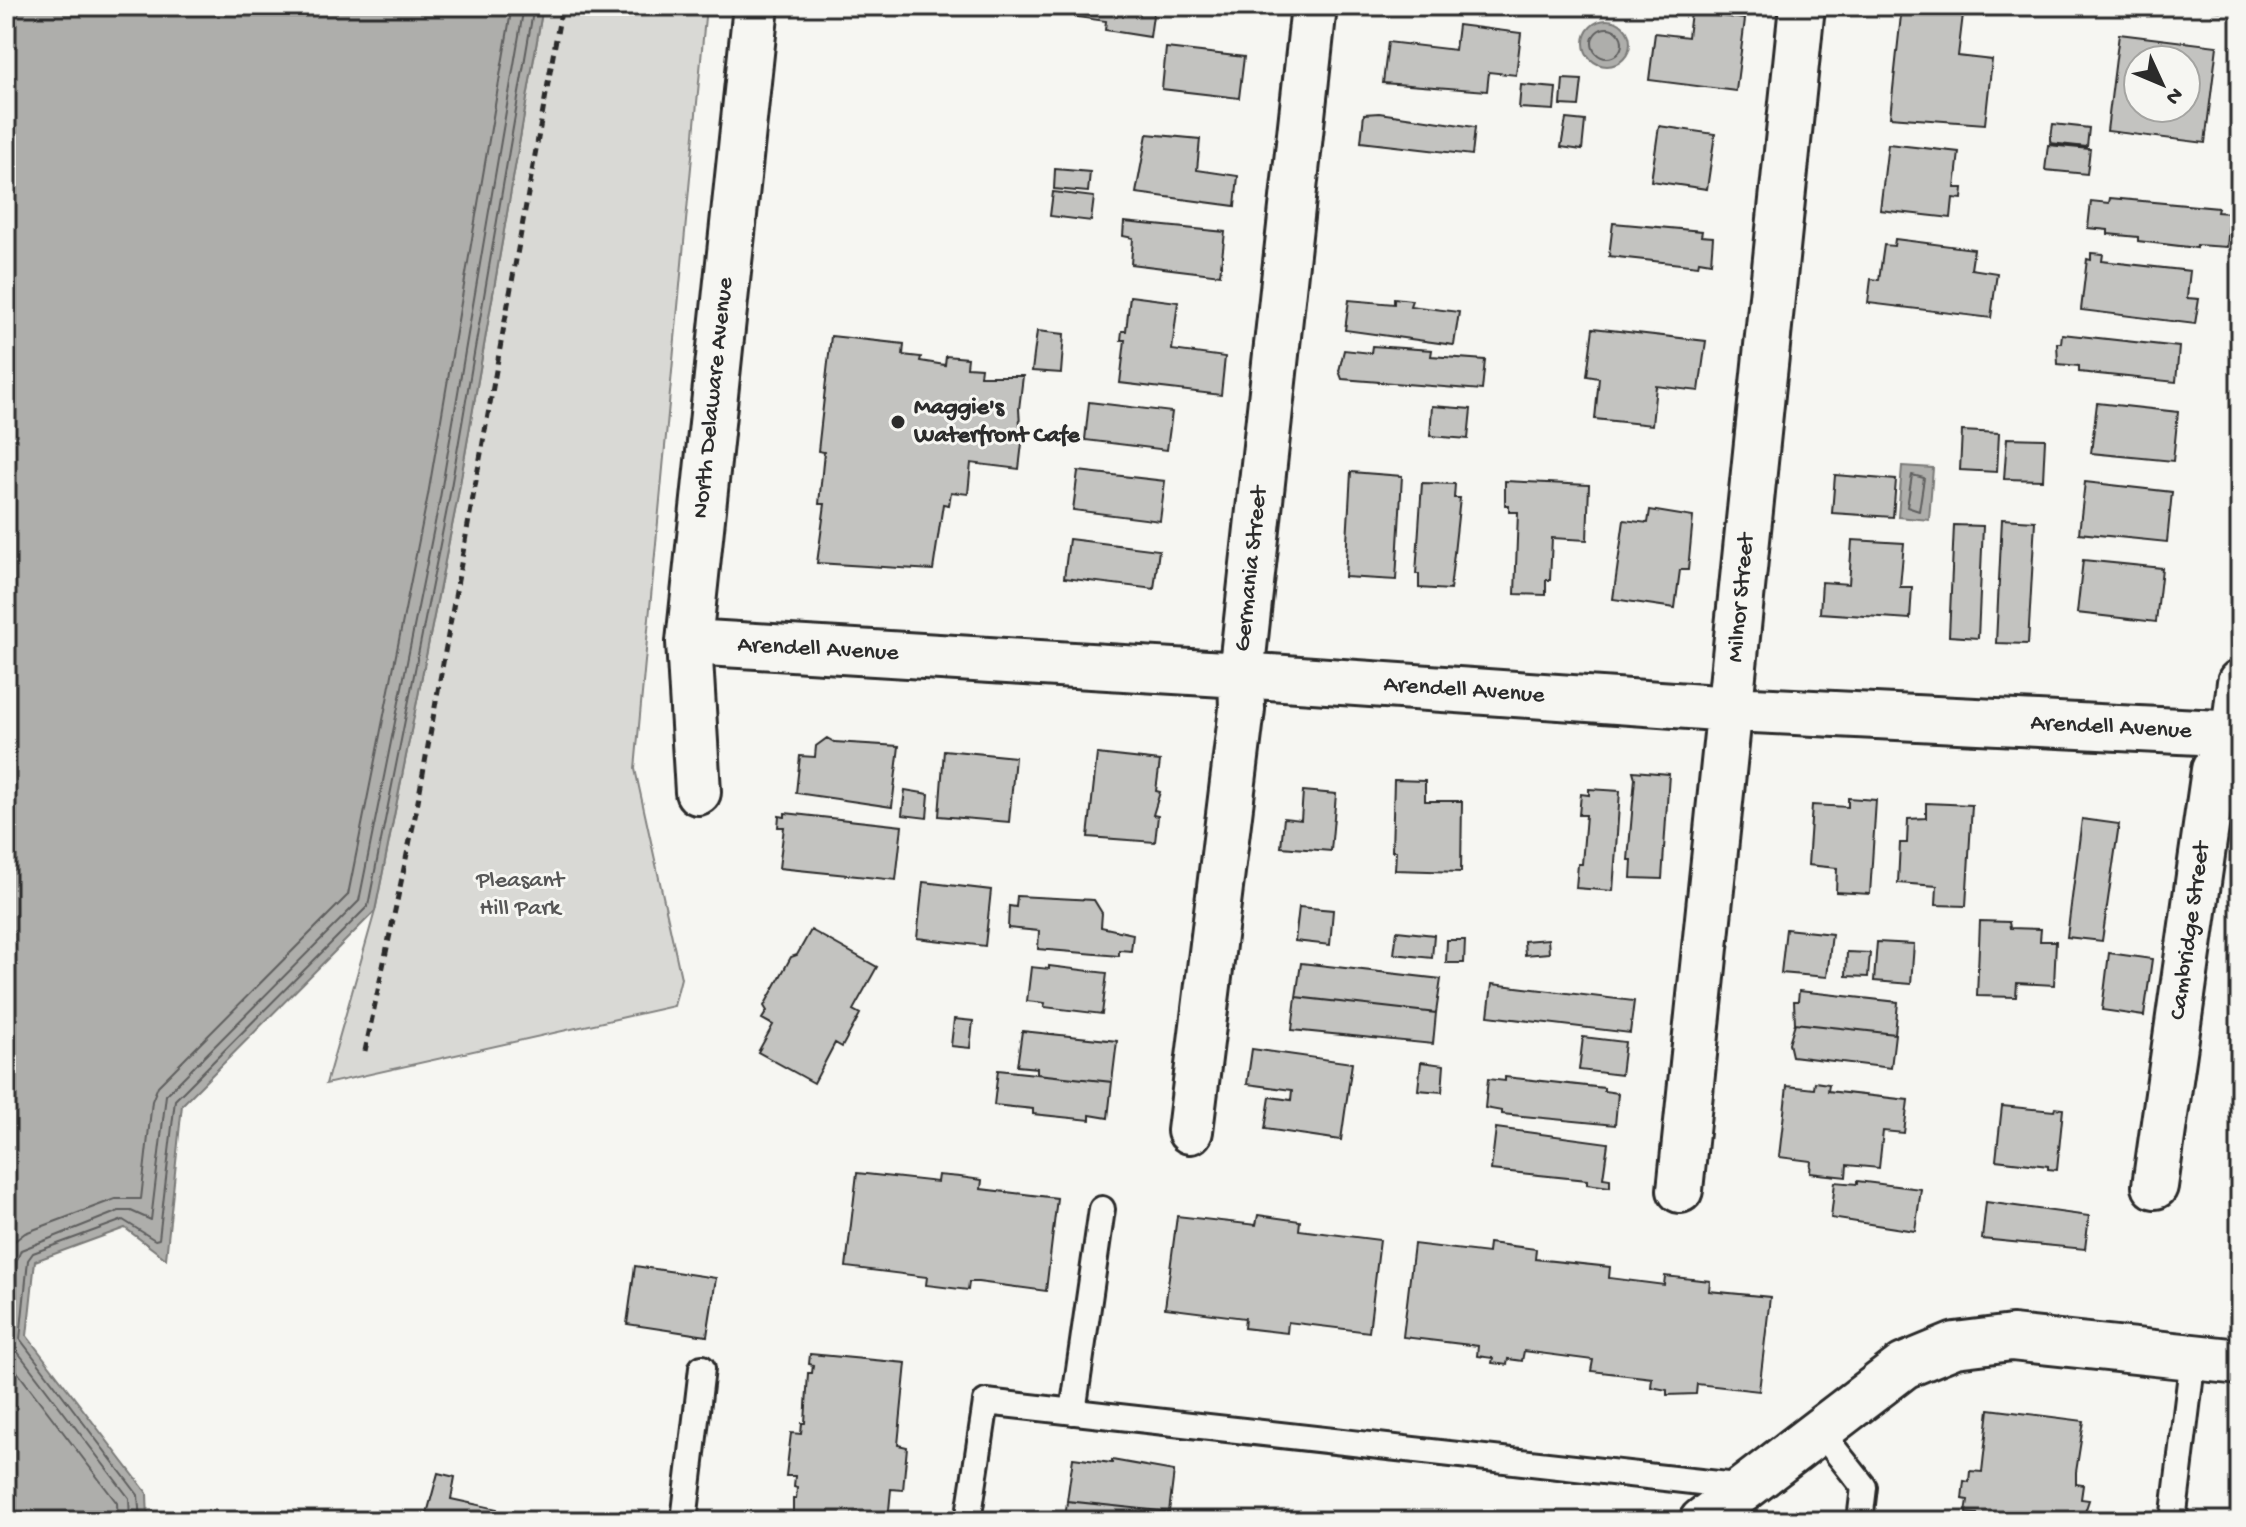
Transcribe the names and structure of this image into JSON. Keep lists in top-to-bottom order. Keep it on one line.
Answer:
{"streets":{"street":["North Delaware Avenue","Germania Street","Milnor Street","Arendell Avenue","Cambridge Street"]},"crossings":[["North Delaware Avenue","Arendell Avenue"],["Germania Street","Arendell Avenue"],["Milnor Street","Arendell Avenue"],["Arendell Avenue","Cambridge Street"]],"parks":["Pleasant Hill Park"],"places":["Maggie's Waterfront Cafe"],"north":"bottom right"}
